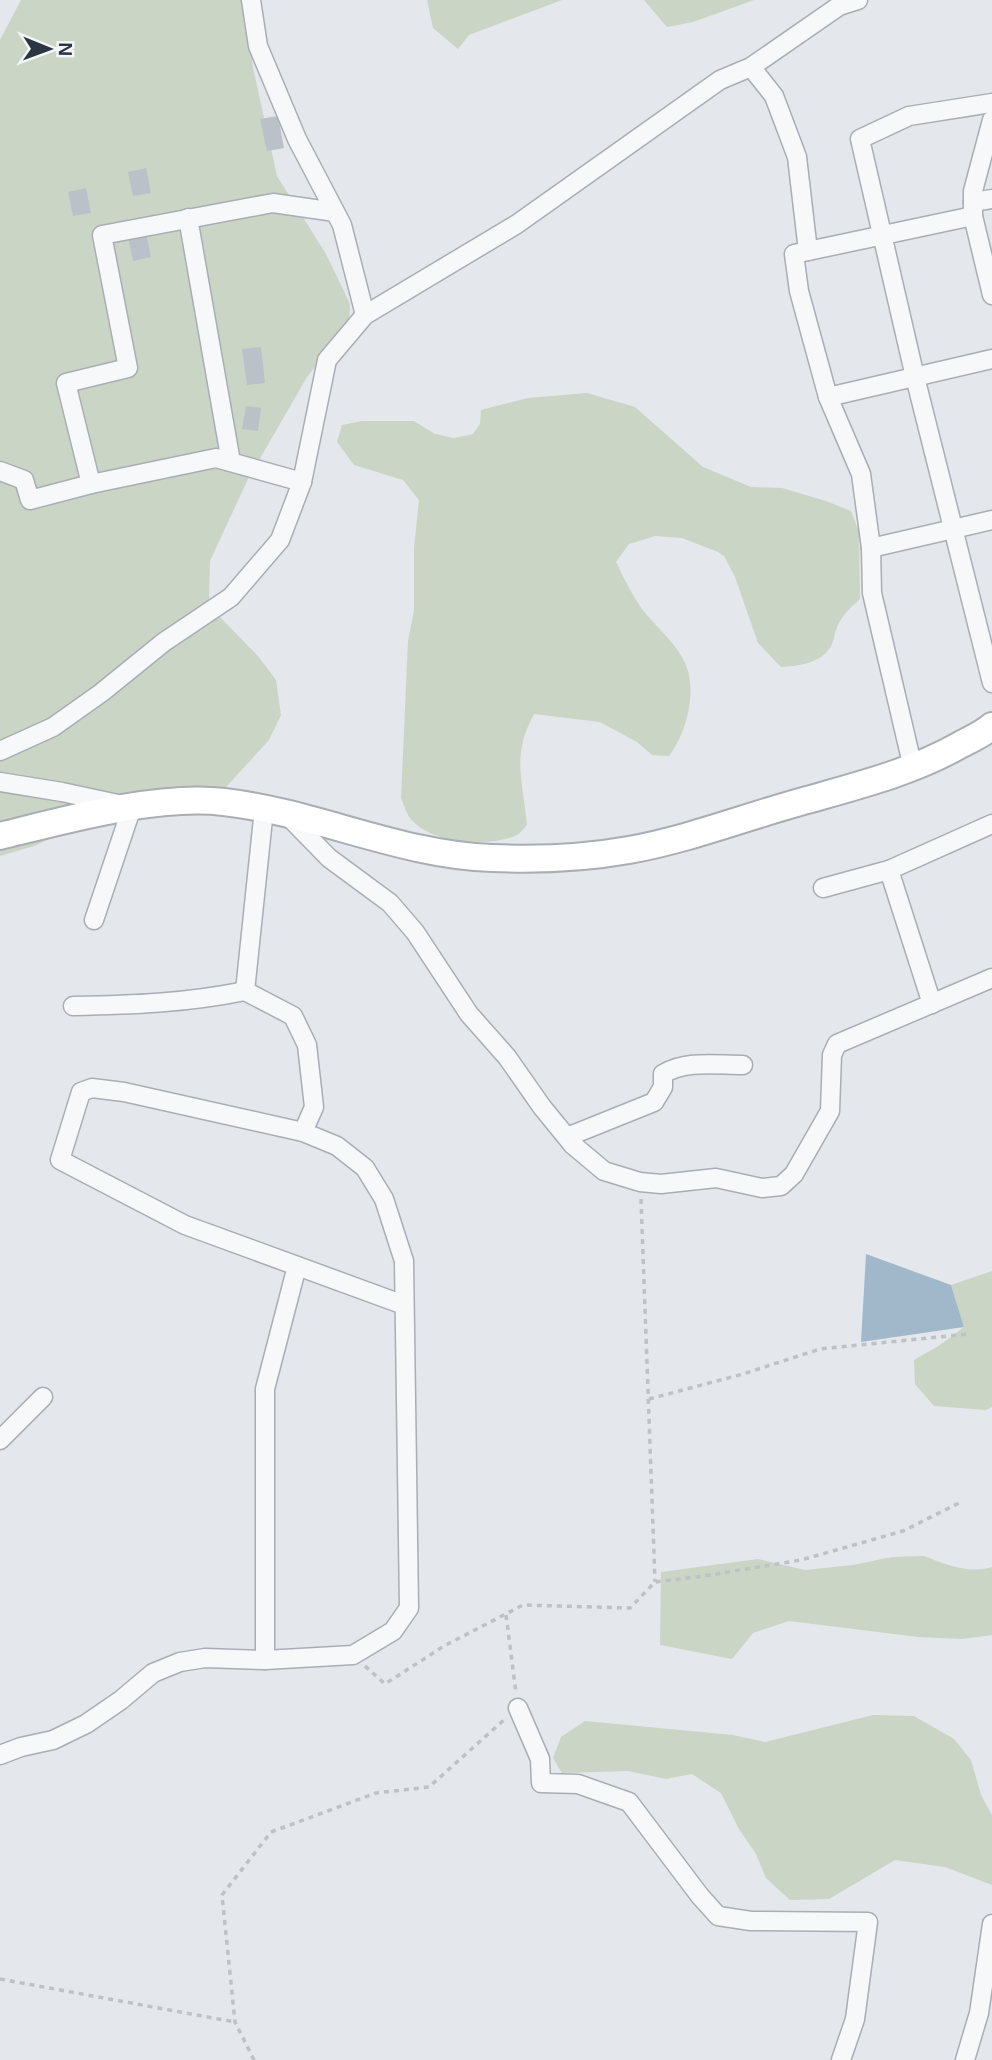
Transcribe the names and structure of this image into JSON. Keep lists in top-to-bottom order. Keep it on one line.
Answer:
{"north":"right"}
